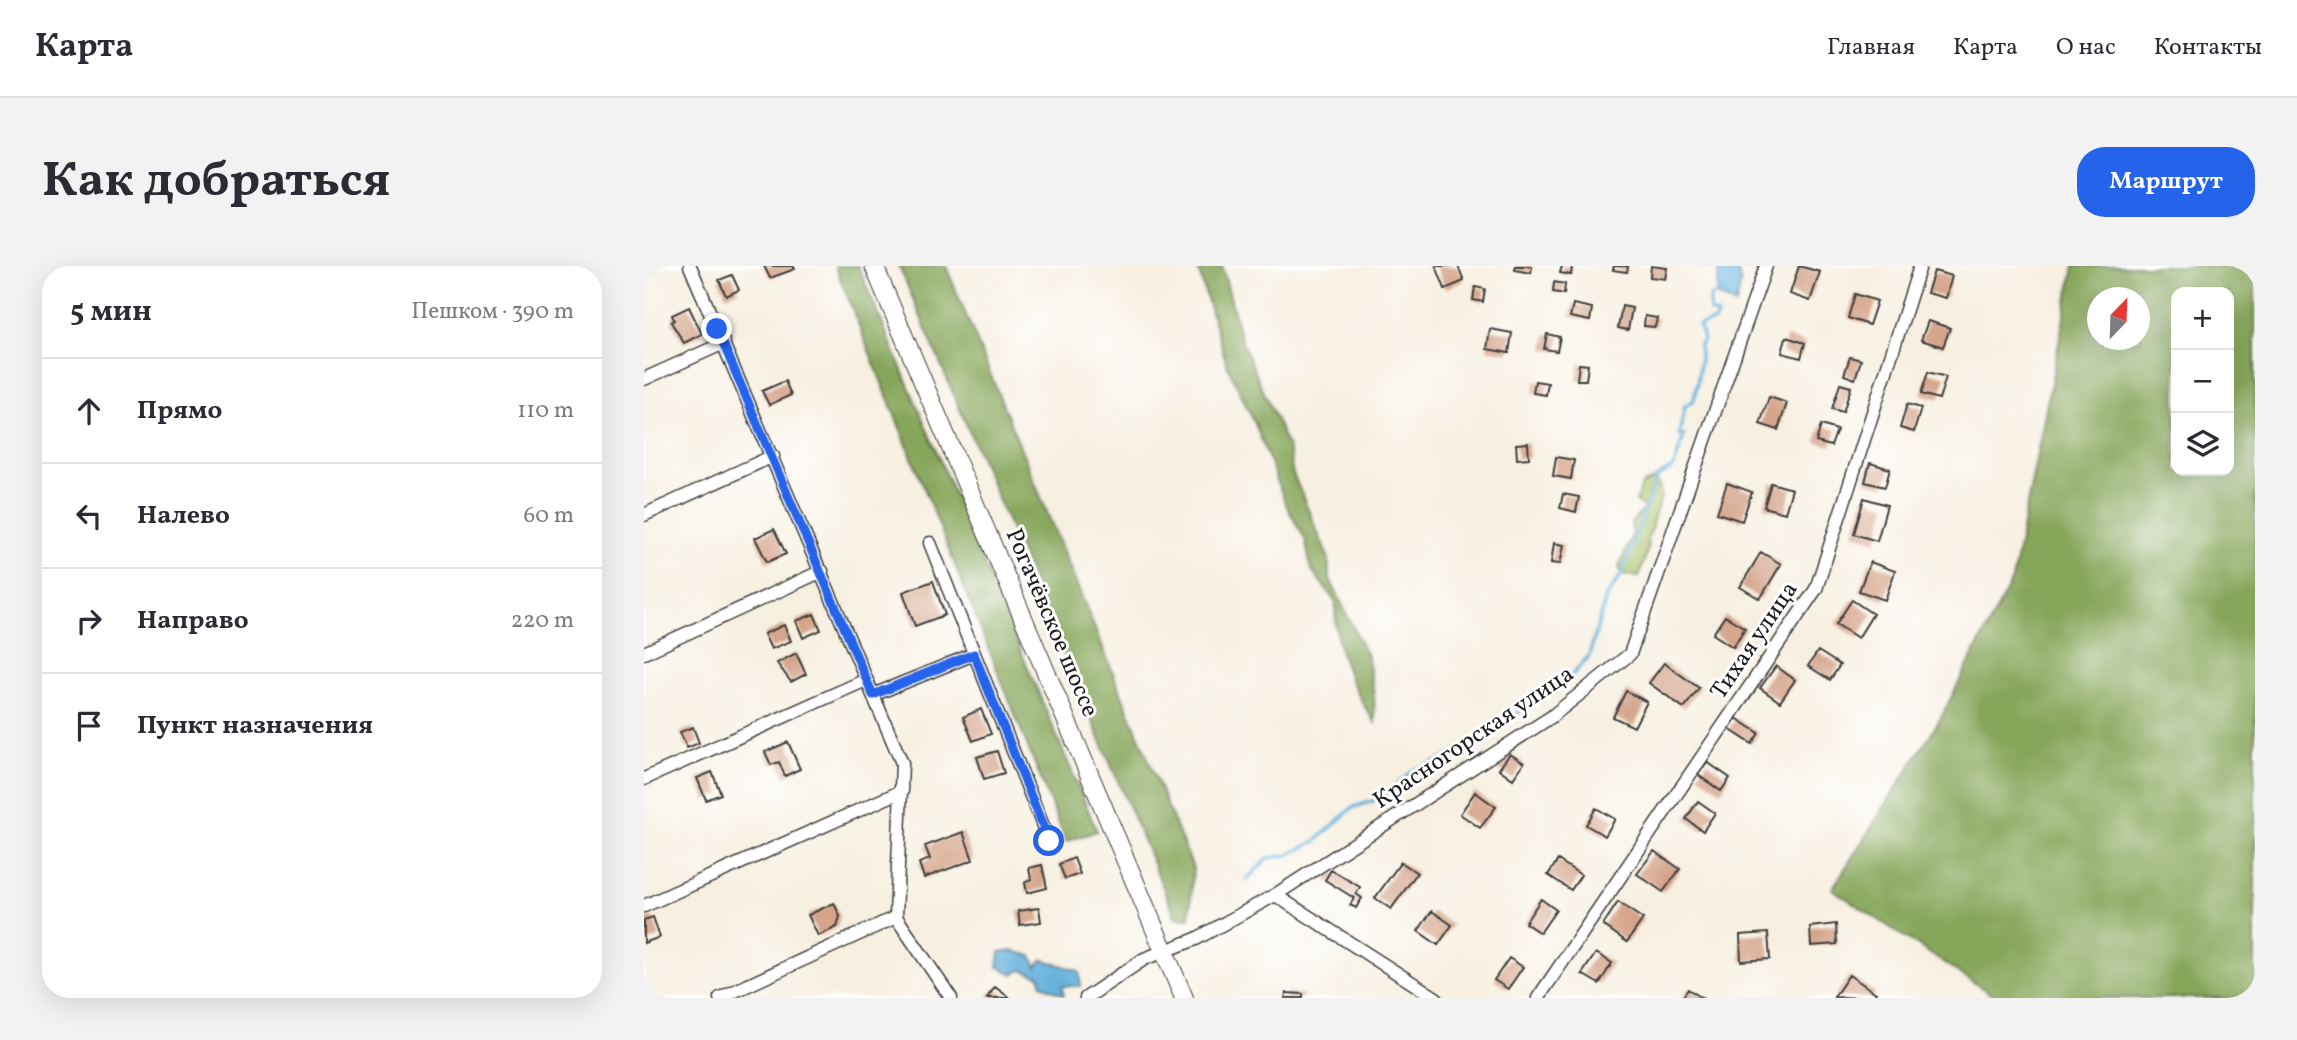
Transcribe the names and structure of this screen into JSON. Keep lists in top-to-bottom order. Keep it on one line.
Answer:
{"streets":{"main road":["Рогачёвское шоссе"],"street":["Тихая улица","Красногорская улица"]},"crossings":[["Рогачёвское шоссе","Красногорская улица"]],"north":"top right","page":{"header":"Карта","nav":["Главная","Карта","О нас","Контакты"],"buttons":"Маршрут","title":"Как добраться","heading":["5 мин","Пешком · 390 m"],"map_buttons":["+","−"],"list":[["Прямо","110 m"],["Налево","60 m"],["Направо","220 m"],"Пункт назначения"]}}
